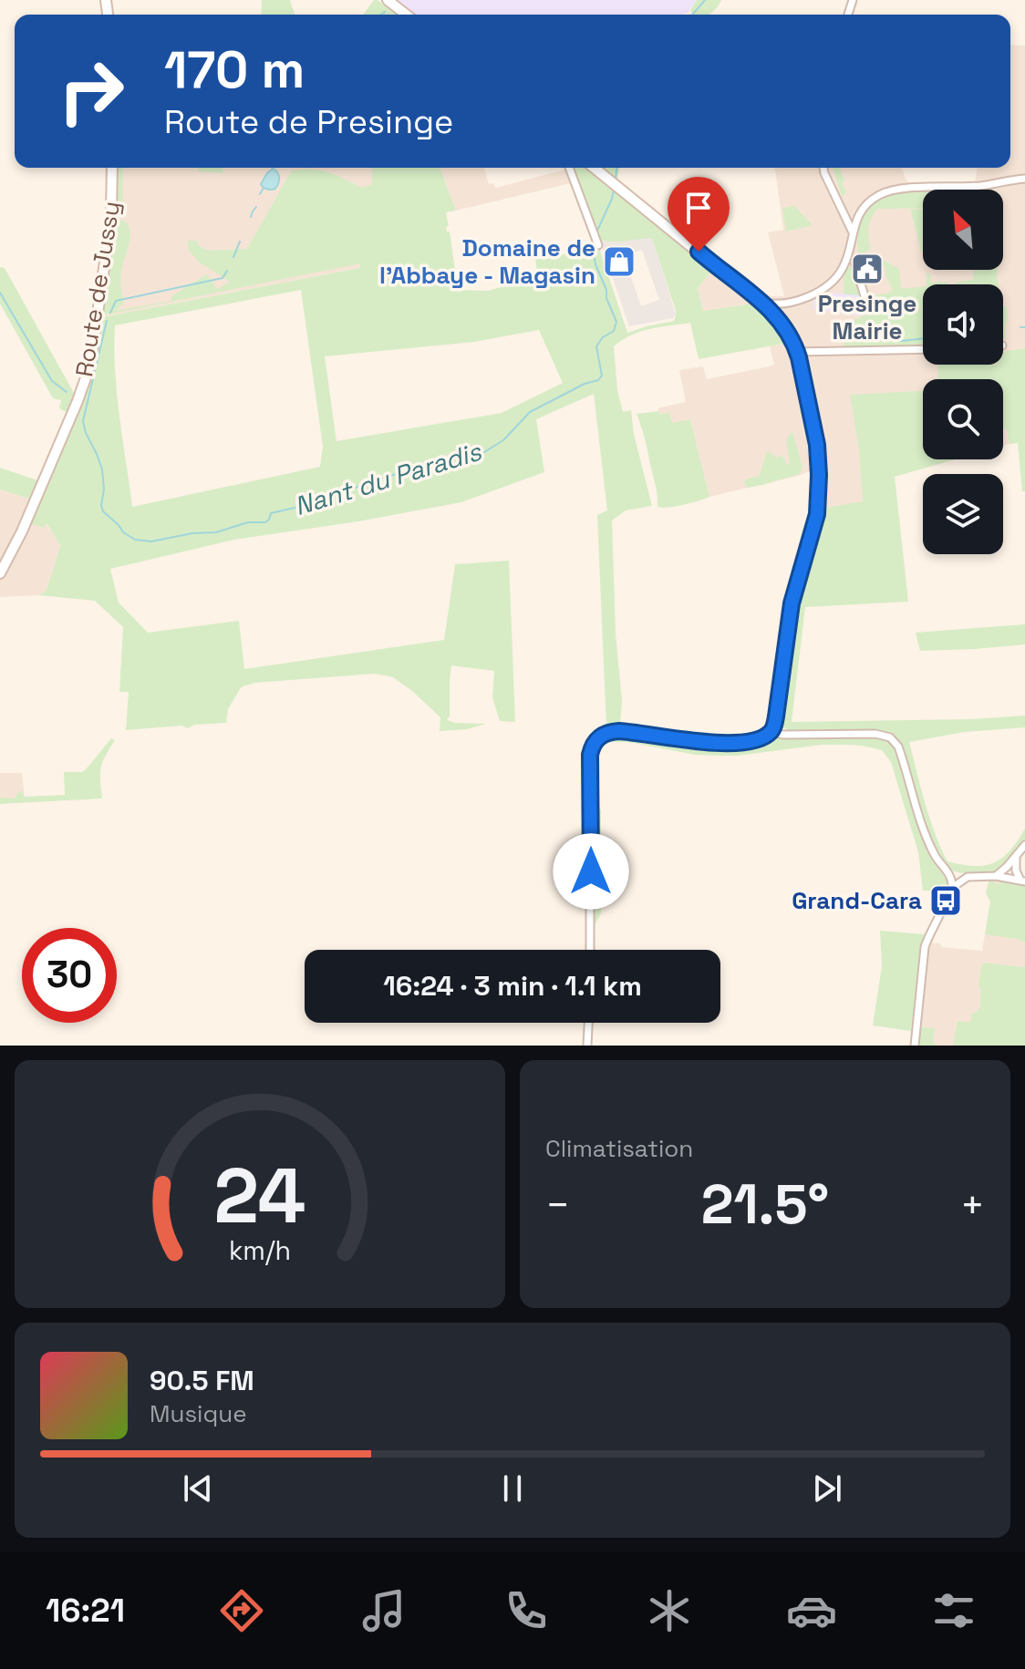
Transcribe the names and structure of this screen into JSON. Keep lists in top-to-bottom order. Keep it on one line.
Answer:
{"streets":{"main road":["Route de Jussy"]},"water":["Nant du Paradis"],"places":{"shop":["Domaine de l'Abbaye - Magasin"],"public building":["Presinge Mairie"],"bus stop":["Grand-Cara"]},"north":"top left","page":{"turn":["170 m","Route de Presinge"],"limit":"30","trip":"16:24 · 3 min · 1.1 km","tile":"Climatisation","heat":["−","21.5°","+"],"song":["90.5 FM","Musique"],"tabs":"16:21","gauge":["24","km/h"]}}
